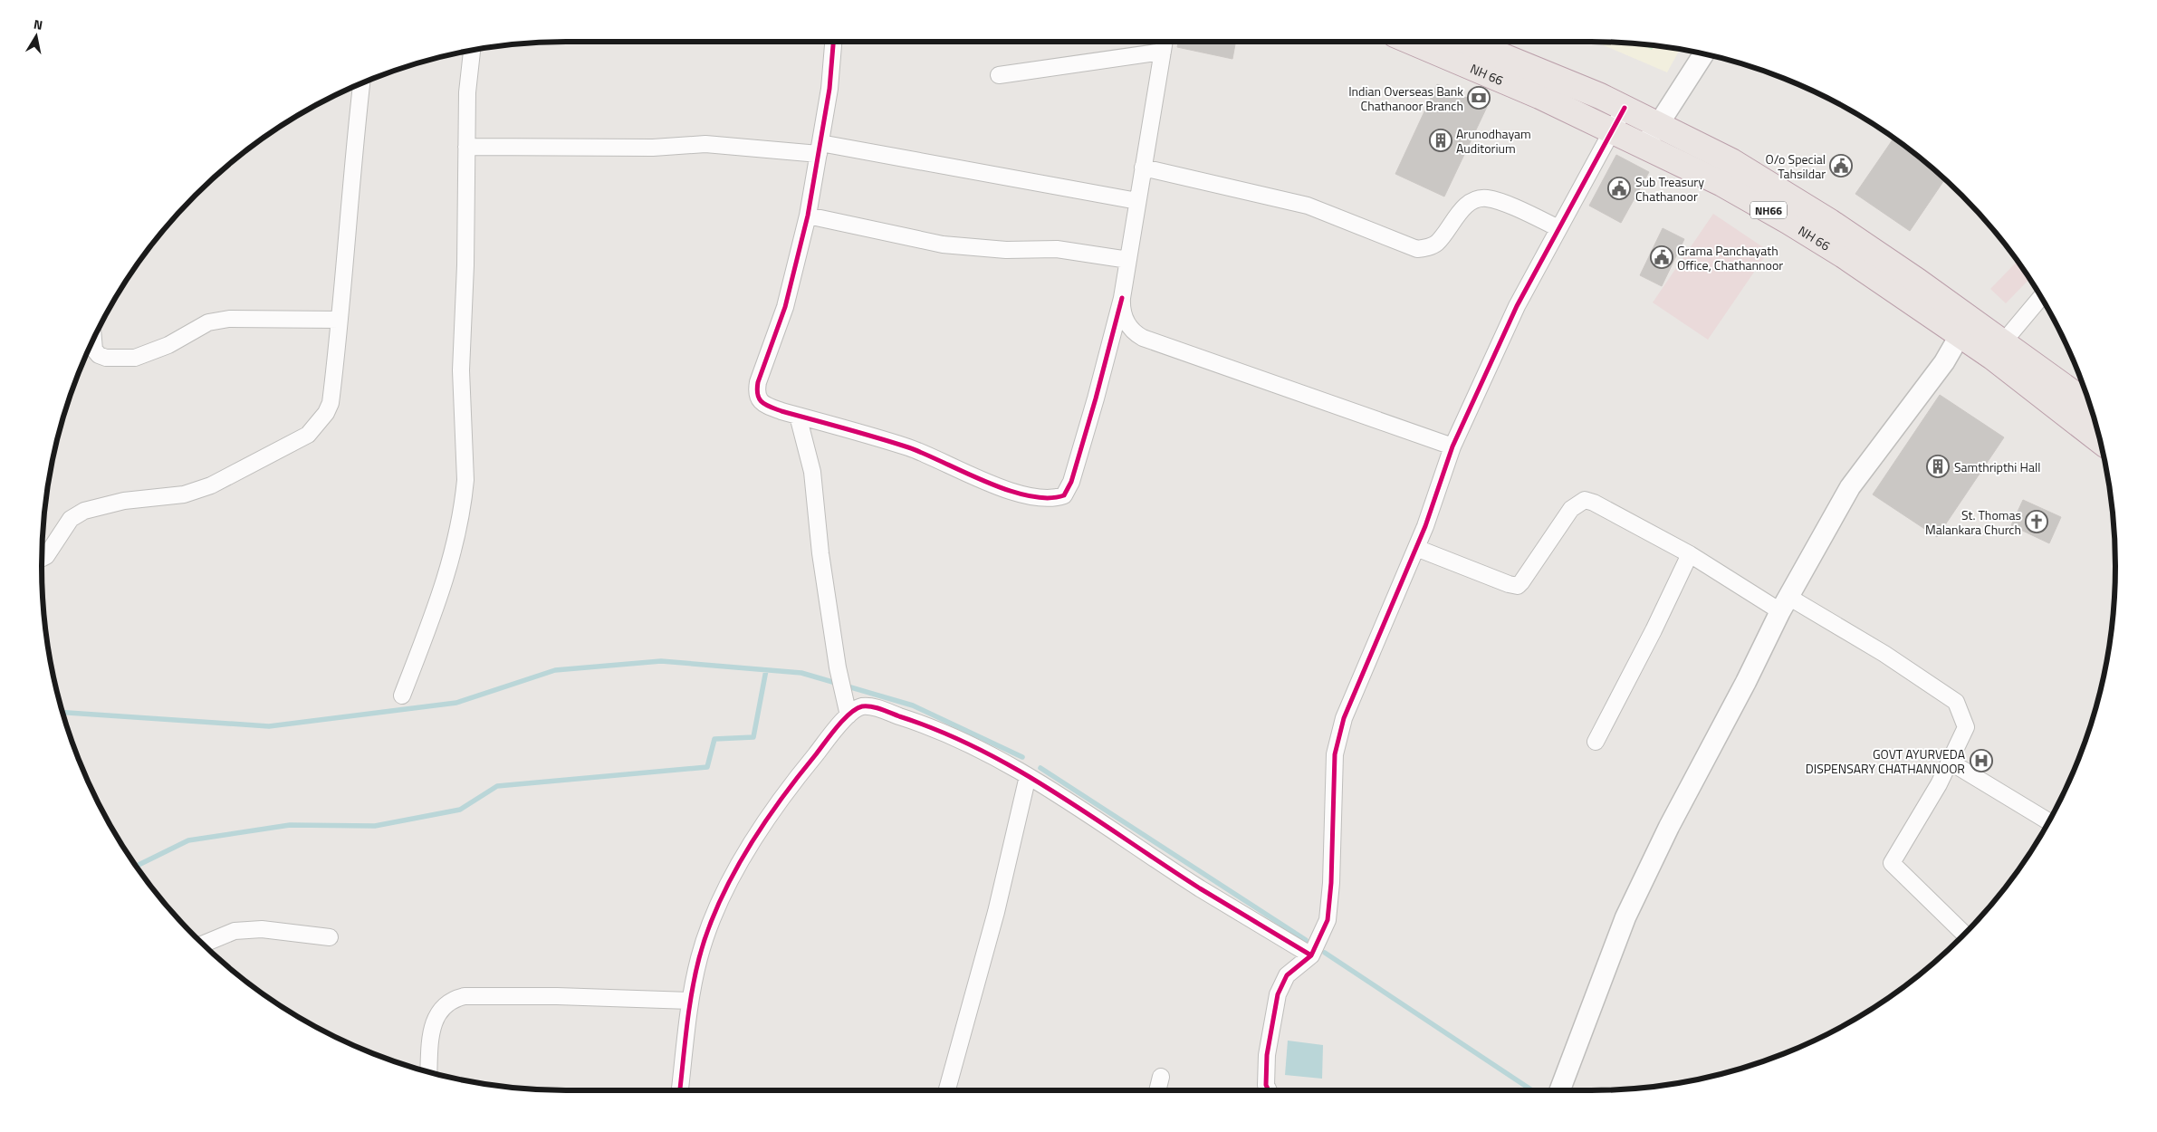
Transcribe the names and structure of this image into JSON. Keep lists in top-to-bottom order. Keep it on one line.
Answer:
{"streets":{"highway":["NH 66","NH66"]},"places":{"bank":["Indian Overseas Bank Chathanoor Branch"],"building":["Arunodhayam Auditorium","Samthripthi Hall"],"public building":["O/o Special Tahsildar","Sub Treasury Chathanoor","Grama Panchayath Office, Chathannoor"],"church":["St. Thomas Malankara Church"],"hospital":["GOVT AYURVEDA DISPENSARY CHATHANNOOR"]},"north":"top"}
